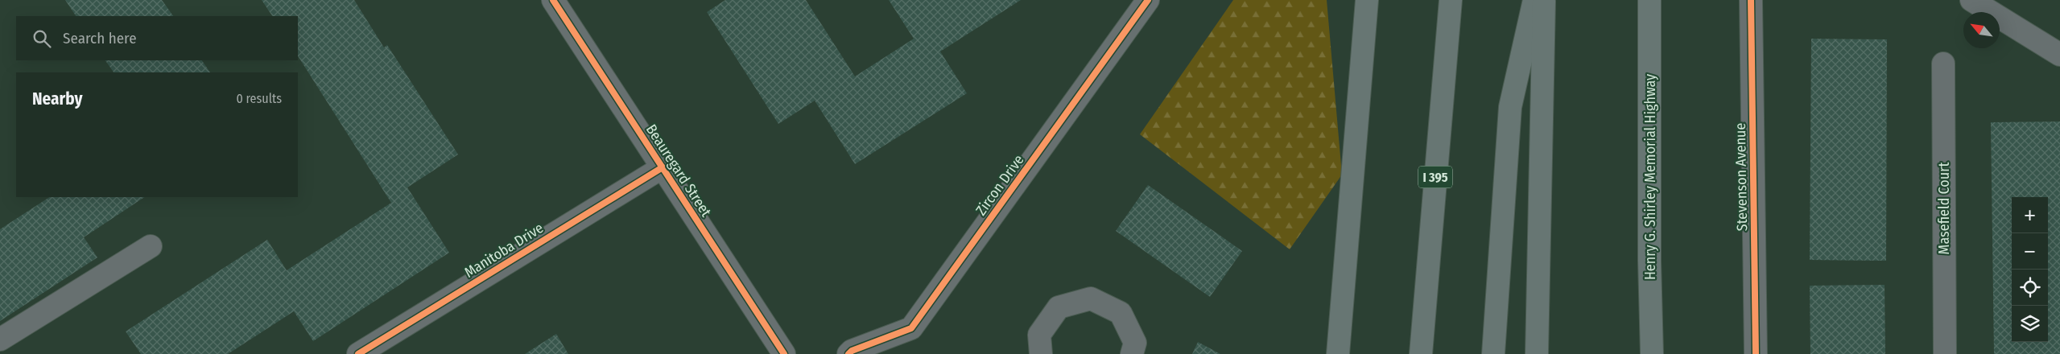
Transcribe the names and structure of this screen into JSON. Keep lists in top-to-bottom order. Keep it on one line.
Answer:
{"streets":{"highway":["I 395","Henry G. Shirley Memorial Highway"],"street":["Beauregard Street","Stevenson Avenue","Zircon Drive","Masefield Court","Manitoba Drive"]},"crossings":[["Beauregard Street","Manitoba Drive"]],"north":"top left","page":{"search":"Search here","heading":["Nearby","0 results"],"map_buttons":["+","−"]}}
